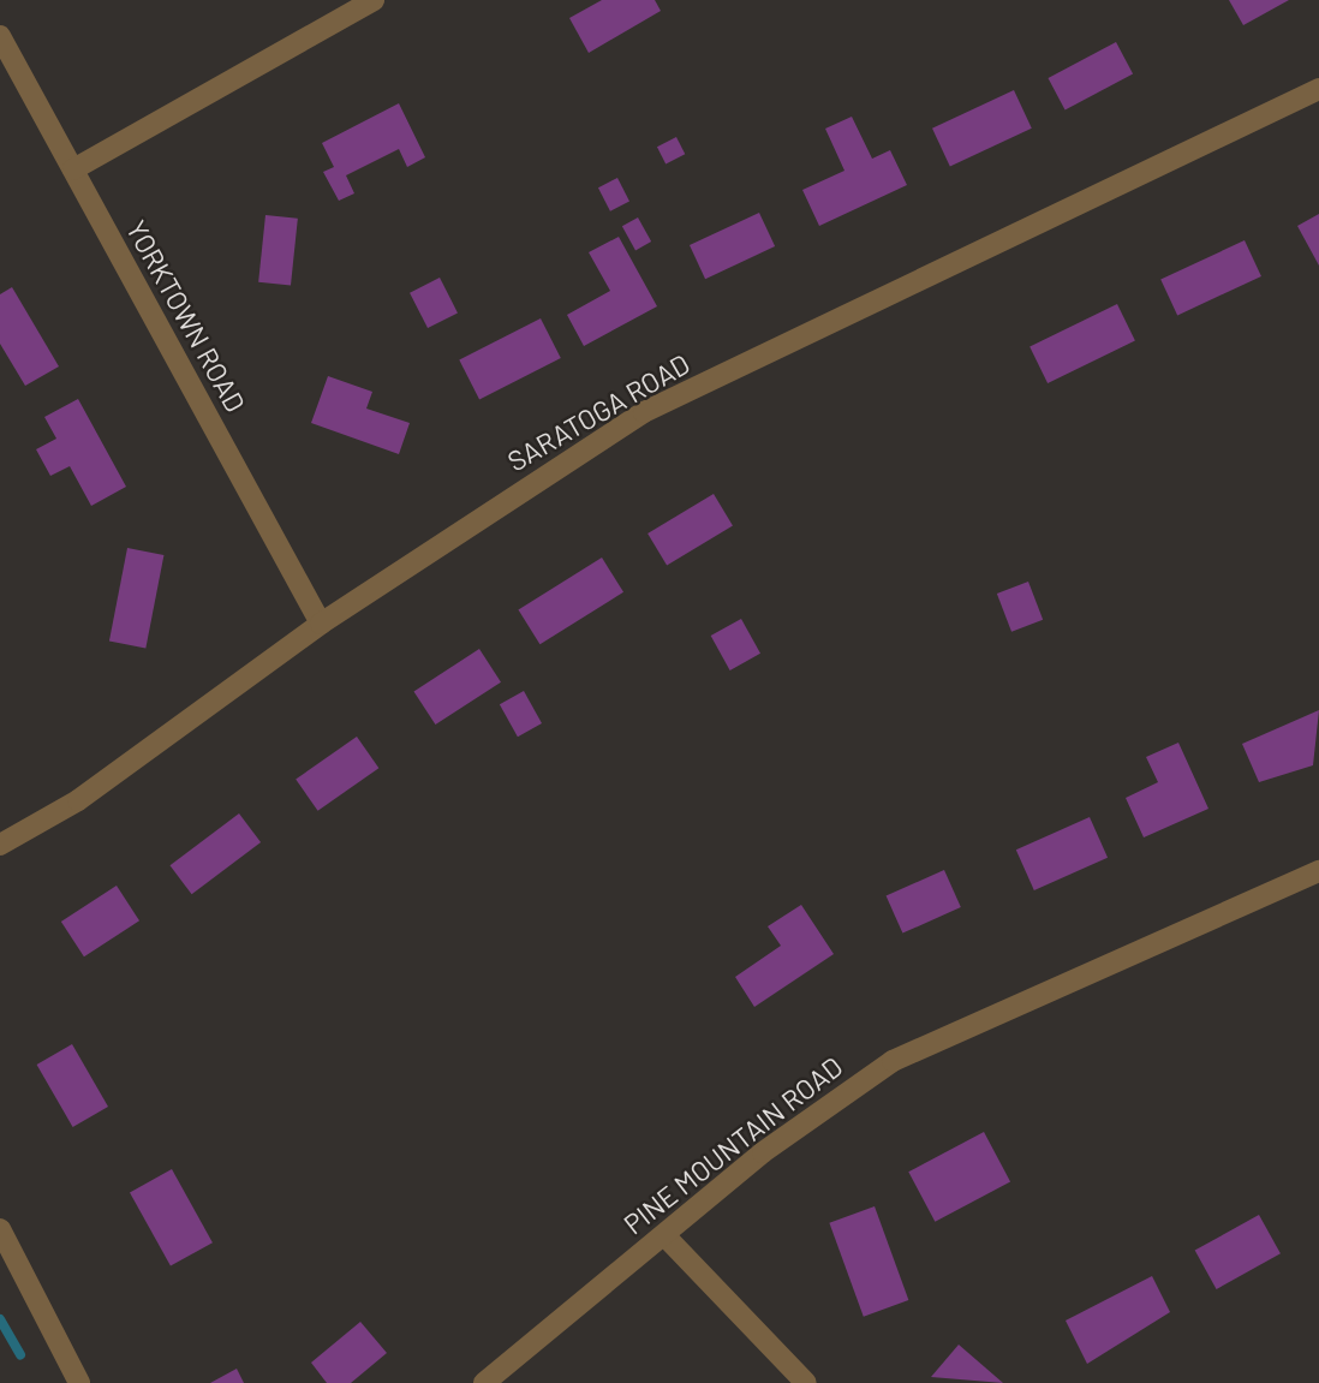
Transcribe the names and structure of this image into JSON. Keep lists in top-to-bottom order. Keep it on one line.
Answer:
{"streets":{"street":["YORKTOWN ROAD","SARATOGA ROAD","PINE MOUNTAIN ROAD"]},"crossings":[["YORKTOWN ROAD","SARATOGA ROAD"]]}
